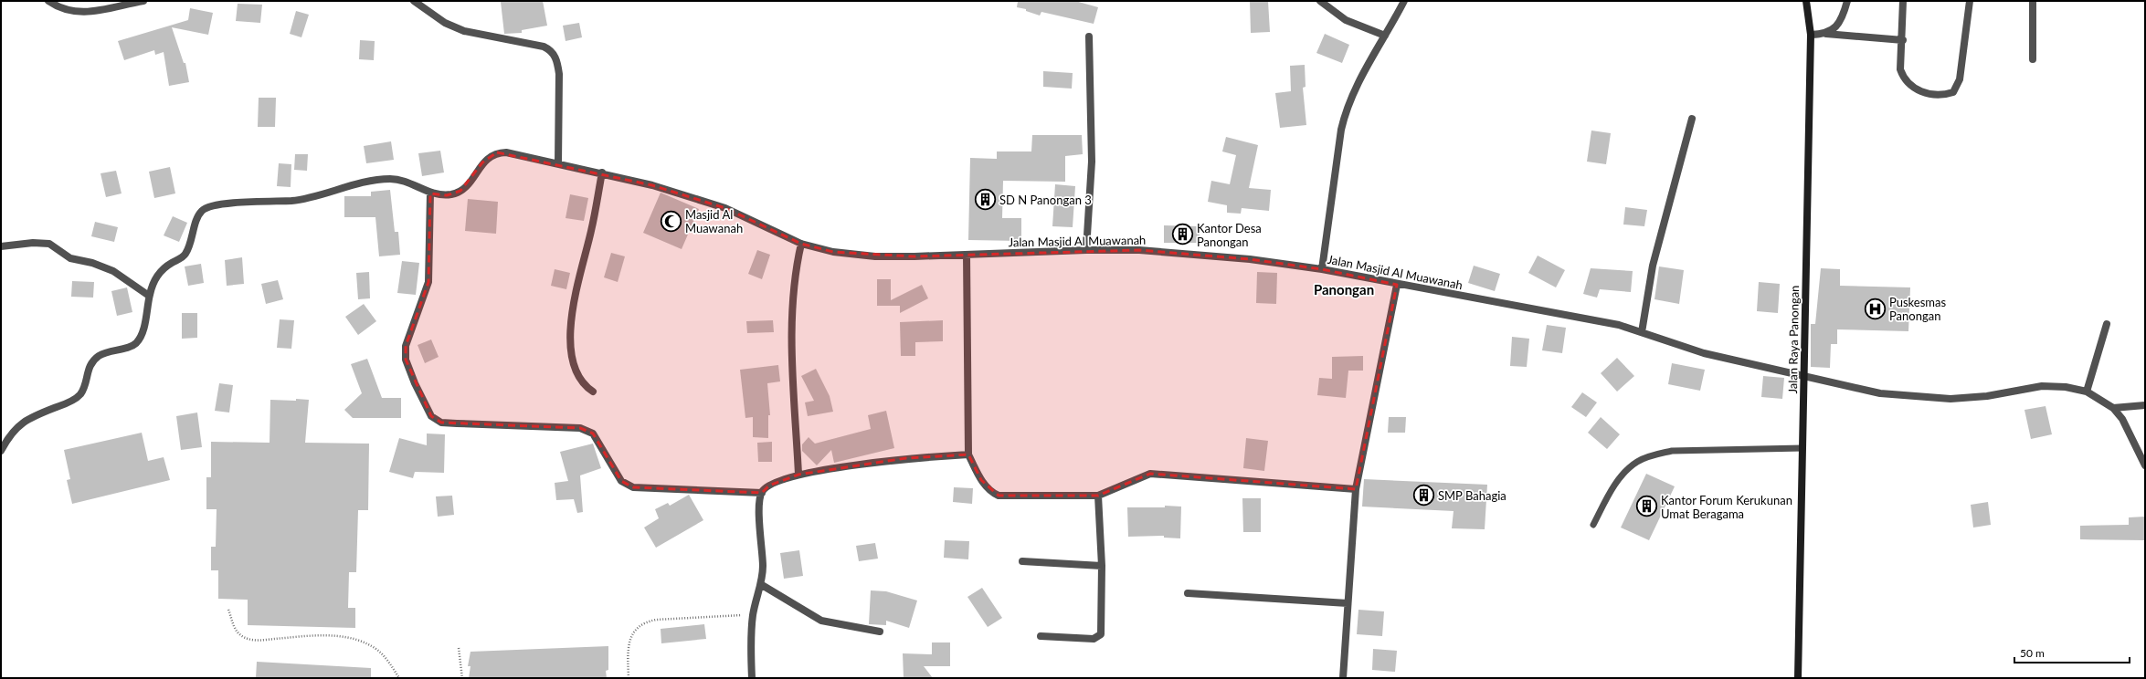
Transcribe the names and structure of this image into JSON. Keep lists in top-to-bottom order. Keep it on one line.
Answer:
{"streets":{"main road":["Jalan Raya Panongan"],"street":["Jalan Masjid Al Muawanah"]},"crossings":[["Jalan Masjid Al Muawanah","Jalan Raya Panongan"]],"districts":["Panongan"],"places":{"building":["SD N Panongan 3","Kantor Desa Panongan","SMP Bahagia","Kantor Forum Kerukunan Umat Beragama"],"mosque":["Masjid Al Muawanah"],"hospital":["Puskesmas Panongan"]},"scale_bar":"50 m"}
